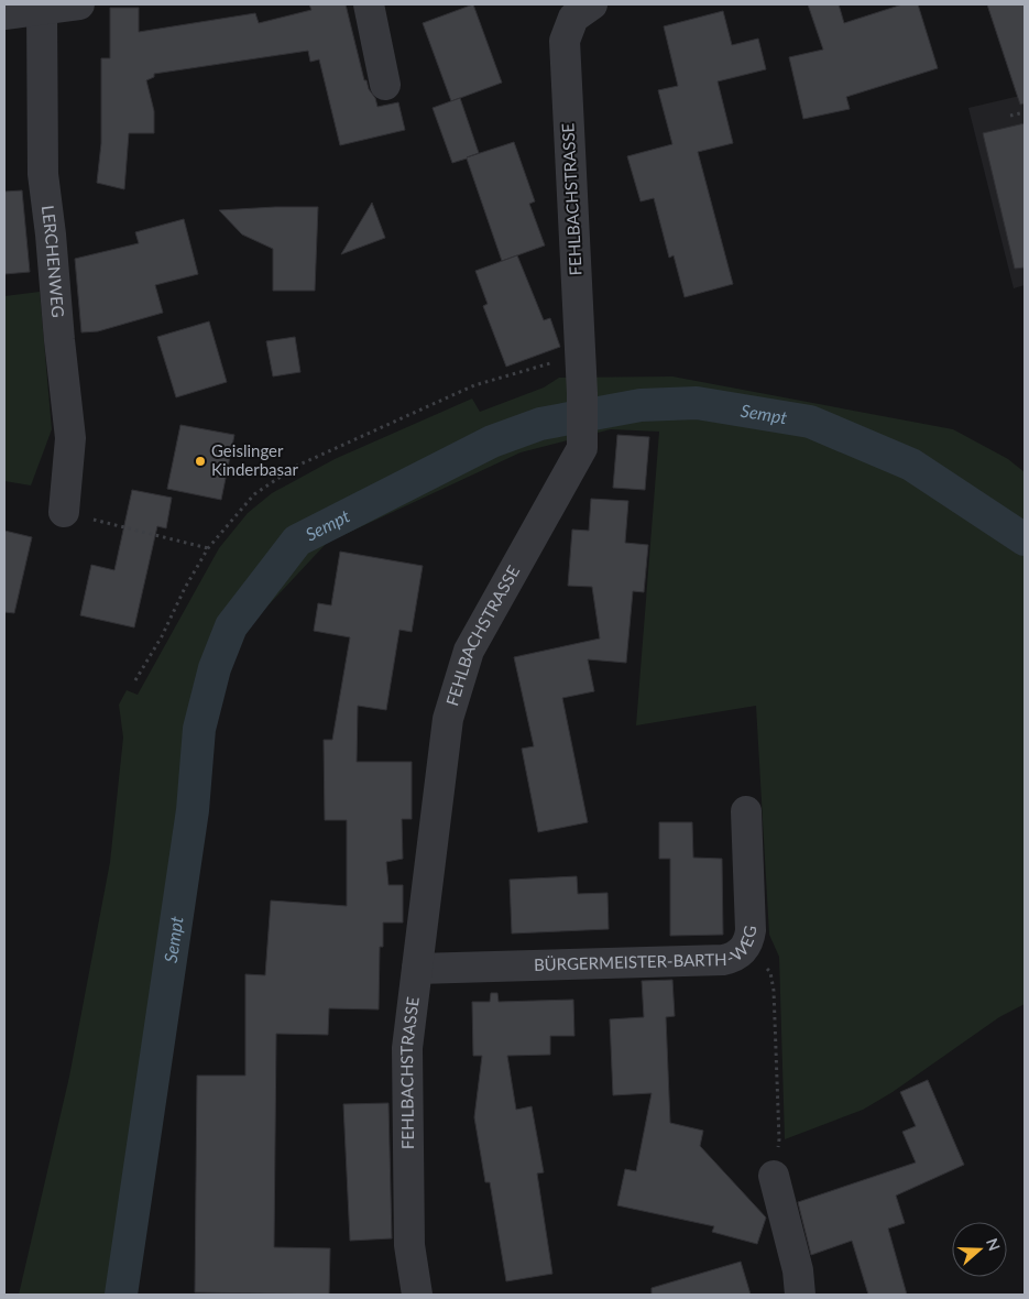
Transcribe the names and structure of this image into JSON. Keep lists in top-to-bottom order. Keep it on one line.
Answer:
{"streets":{"street":["FEHLBACHSTRASSE","LERCHENWEG","BÜRGERMEISTER-BARTH-WEG"]},"crossings":[["FEHLBACHSTRASSE","BÜRGERMEISTER-BARTH-WEG"]],"water":["Sempt"],"places":["Geislinger Kinderbasar"],"north":"right"}
